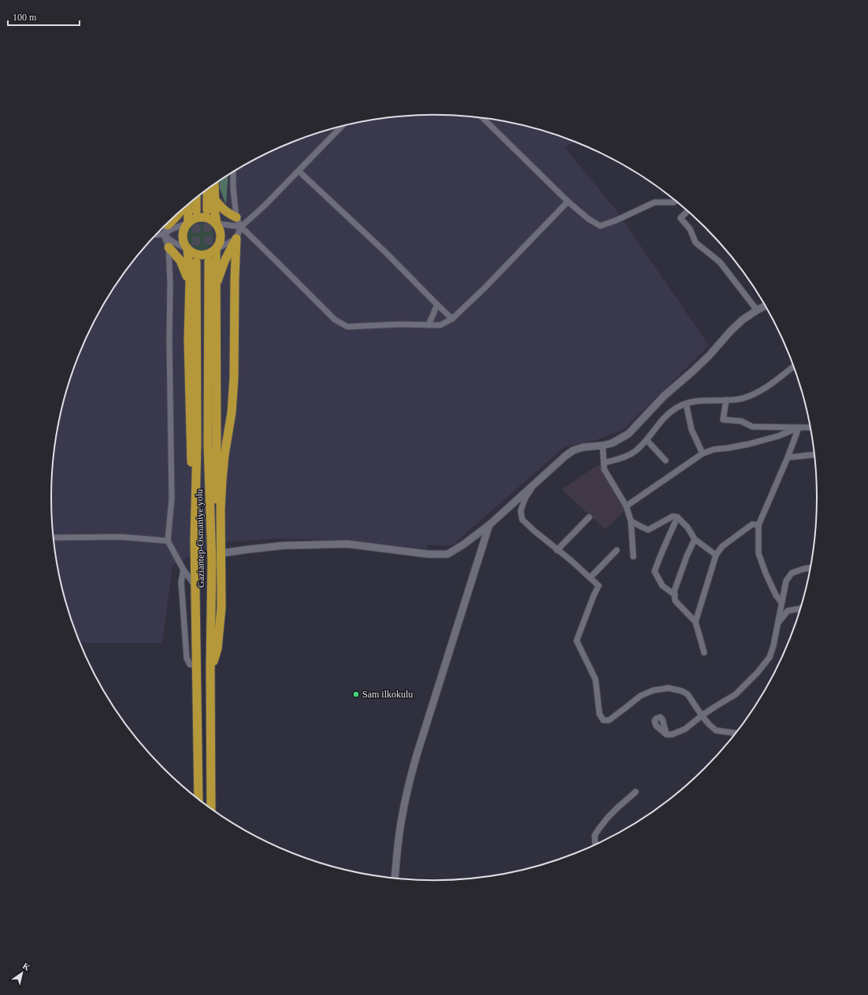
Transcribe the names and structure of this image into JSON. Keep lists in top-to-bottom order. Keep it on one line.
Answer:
{"streets":{"highway":["Gaziantep-Osmaniye yolu"]},"places":["Sam ilkokulu"],"scale_bar":"100 m","north":"top right"}
